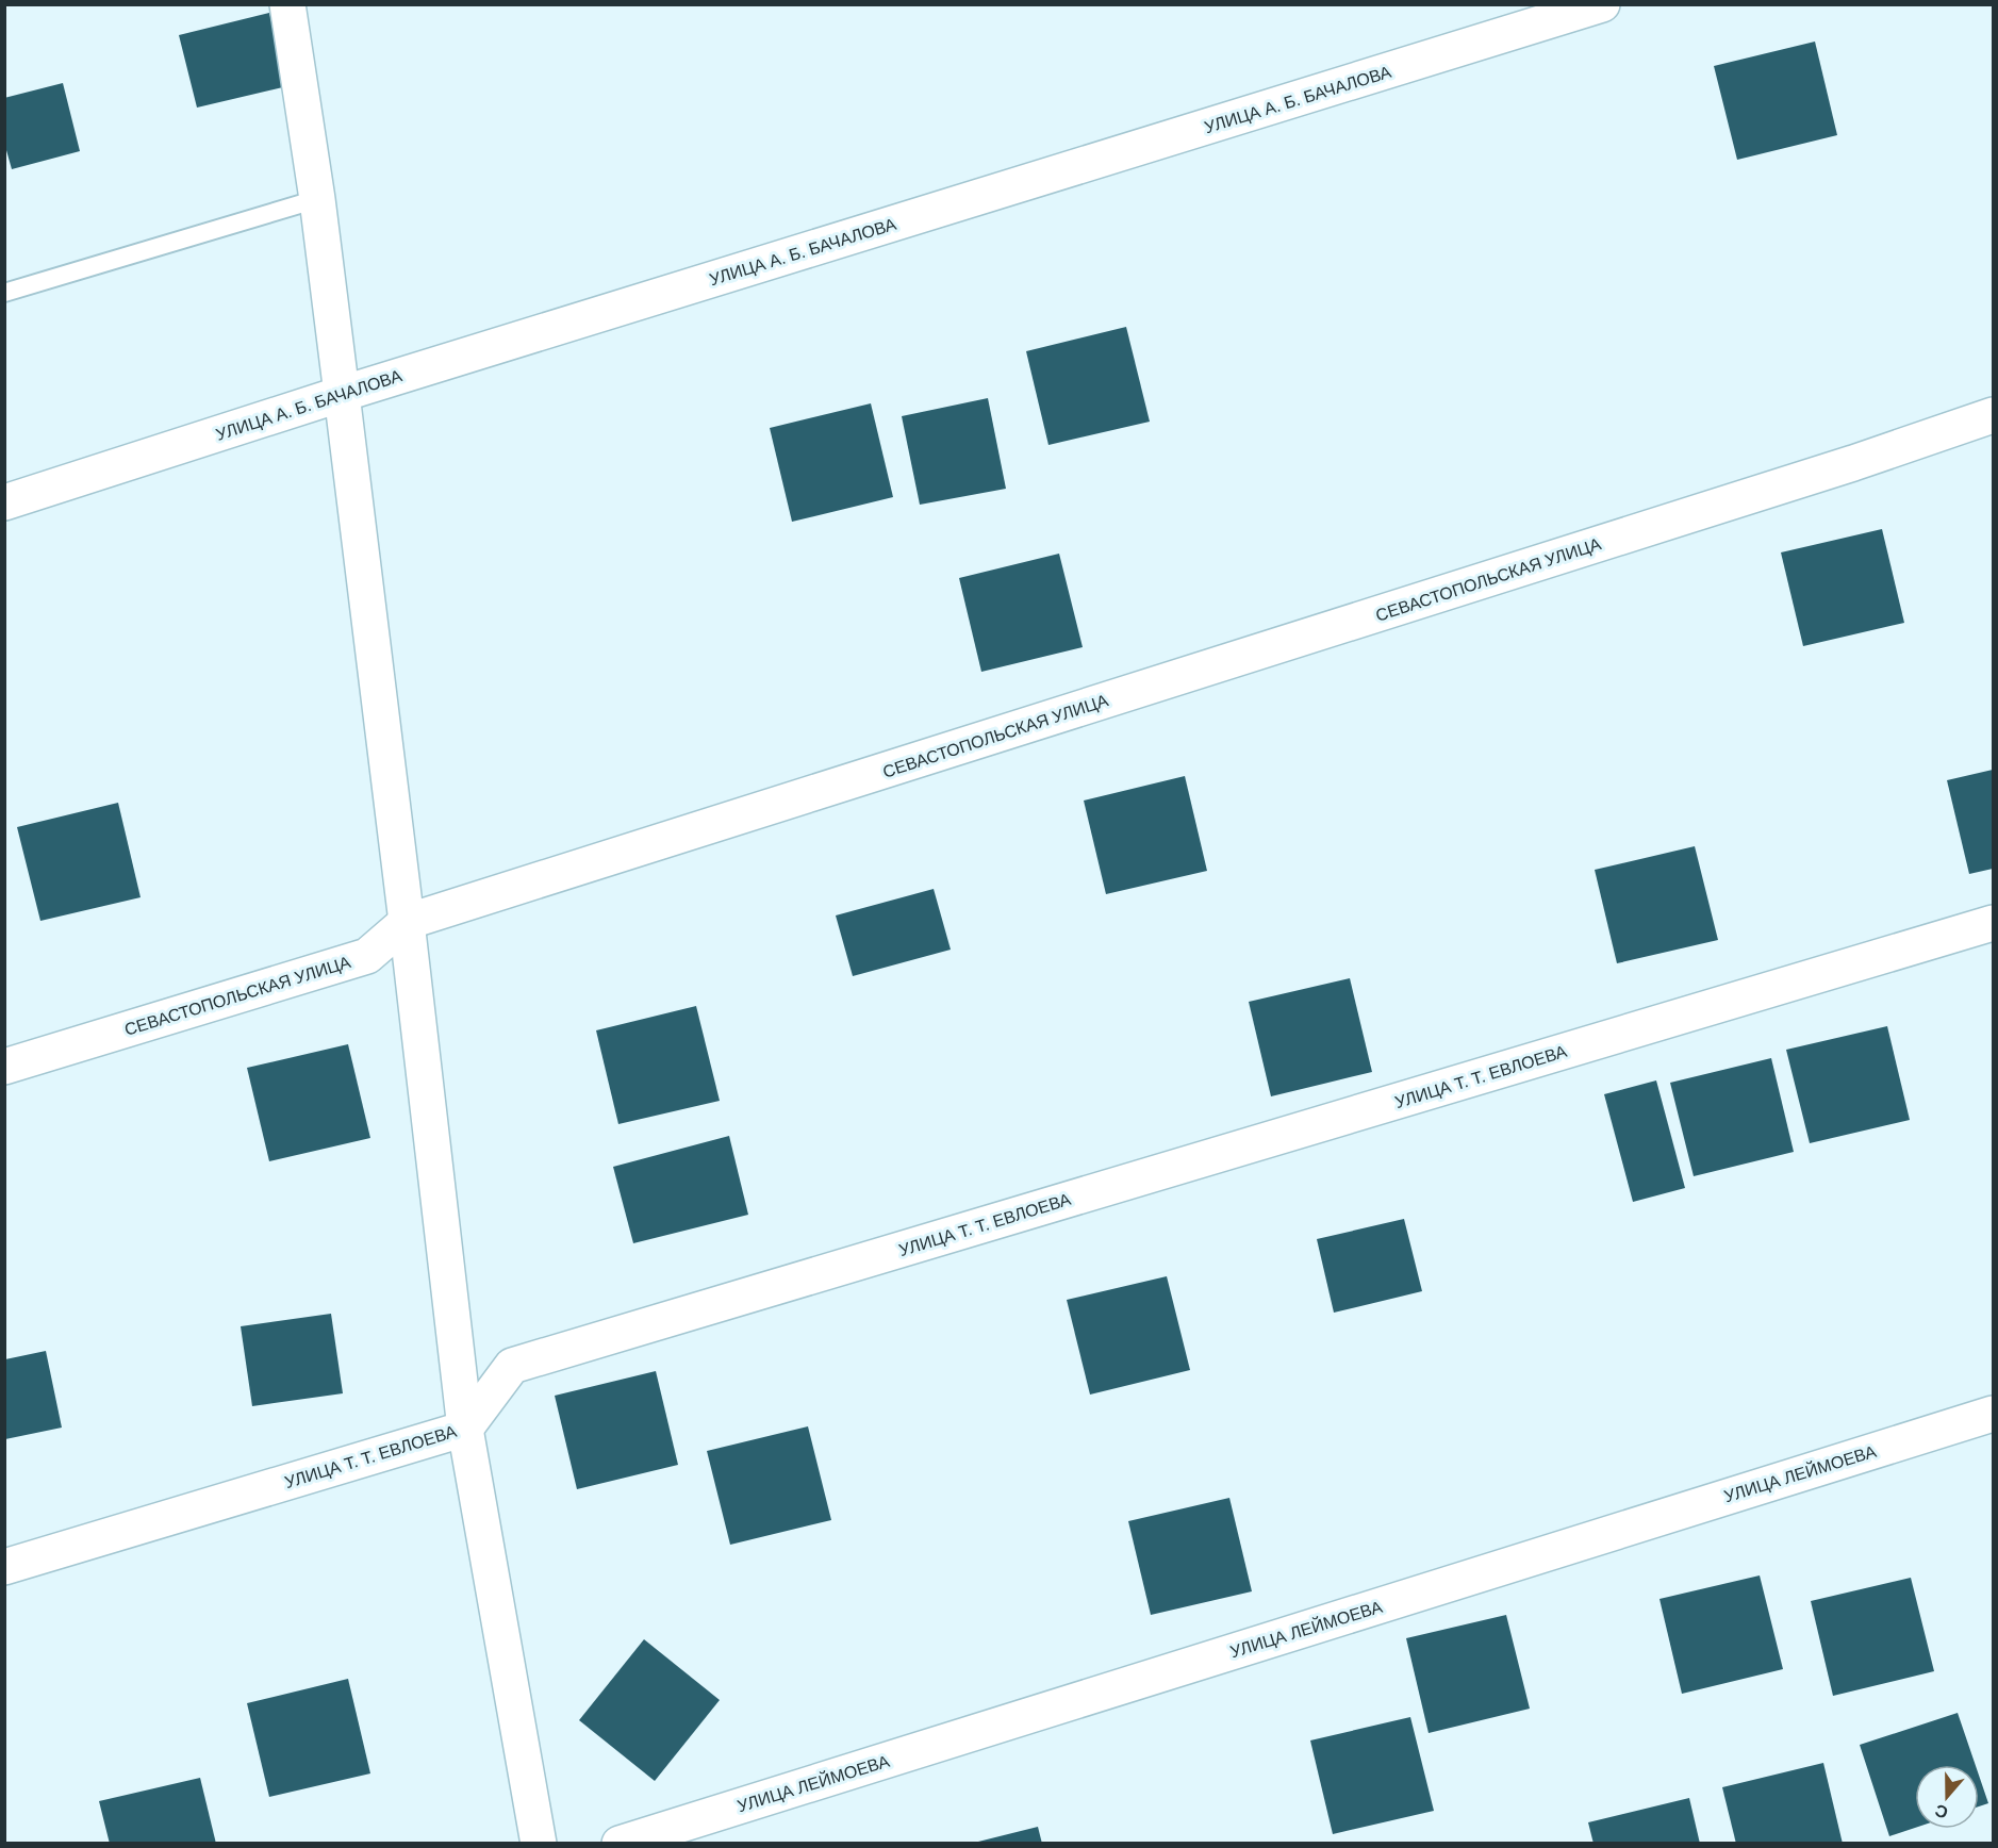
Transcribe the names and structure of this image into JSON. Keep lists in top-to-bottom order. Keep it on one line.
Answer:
{"streets":{"street":["УЛИЦА А. Б. БАЧАЛОВА","СЕВАСТОПОЛЬСКАЯ УЛИЦА","УЛИЦА Т. Т. ЕВЛОЕВА","УЛИЦА ЛЕЙМОЕВА"]},"north":"bottom"}
